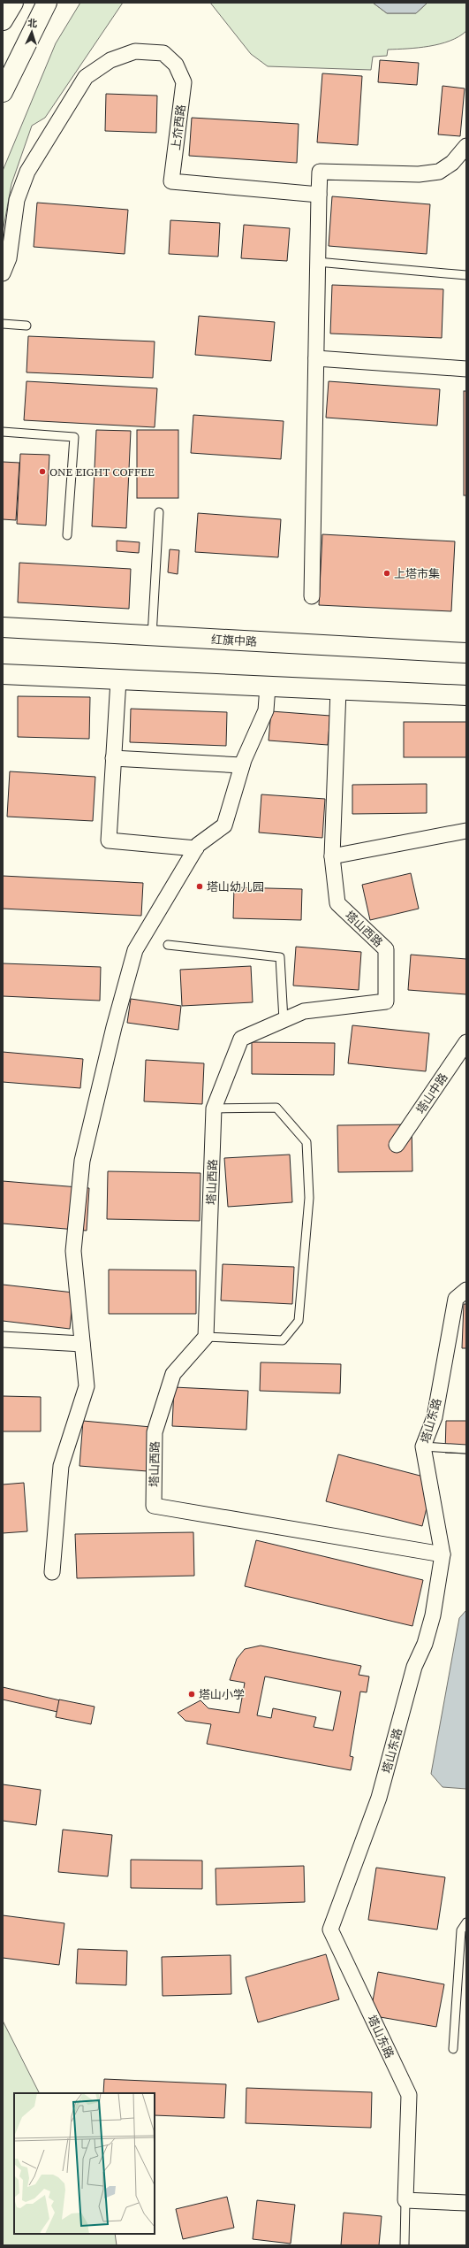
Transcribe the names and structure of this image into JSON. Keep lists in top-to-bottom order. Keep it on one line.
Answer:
{"streets":{"main road":["红旗中路"],"street":["上夼西路","塔山西路","塔山中路","塔山东路"]},"crossings":[["塔山西路","塔山东路"]],"places":["ONE EIGHT COFFEE","上塔市集","塔山幼儿园","塔山小学"],"north":"top"}
